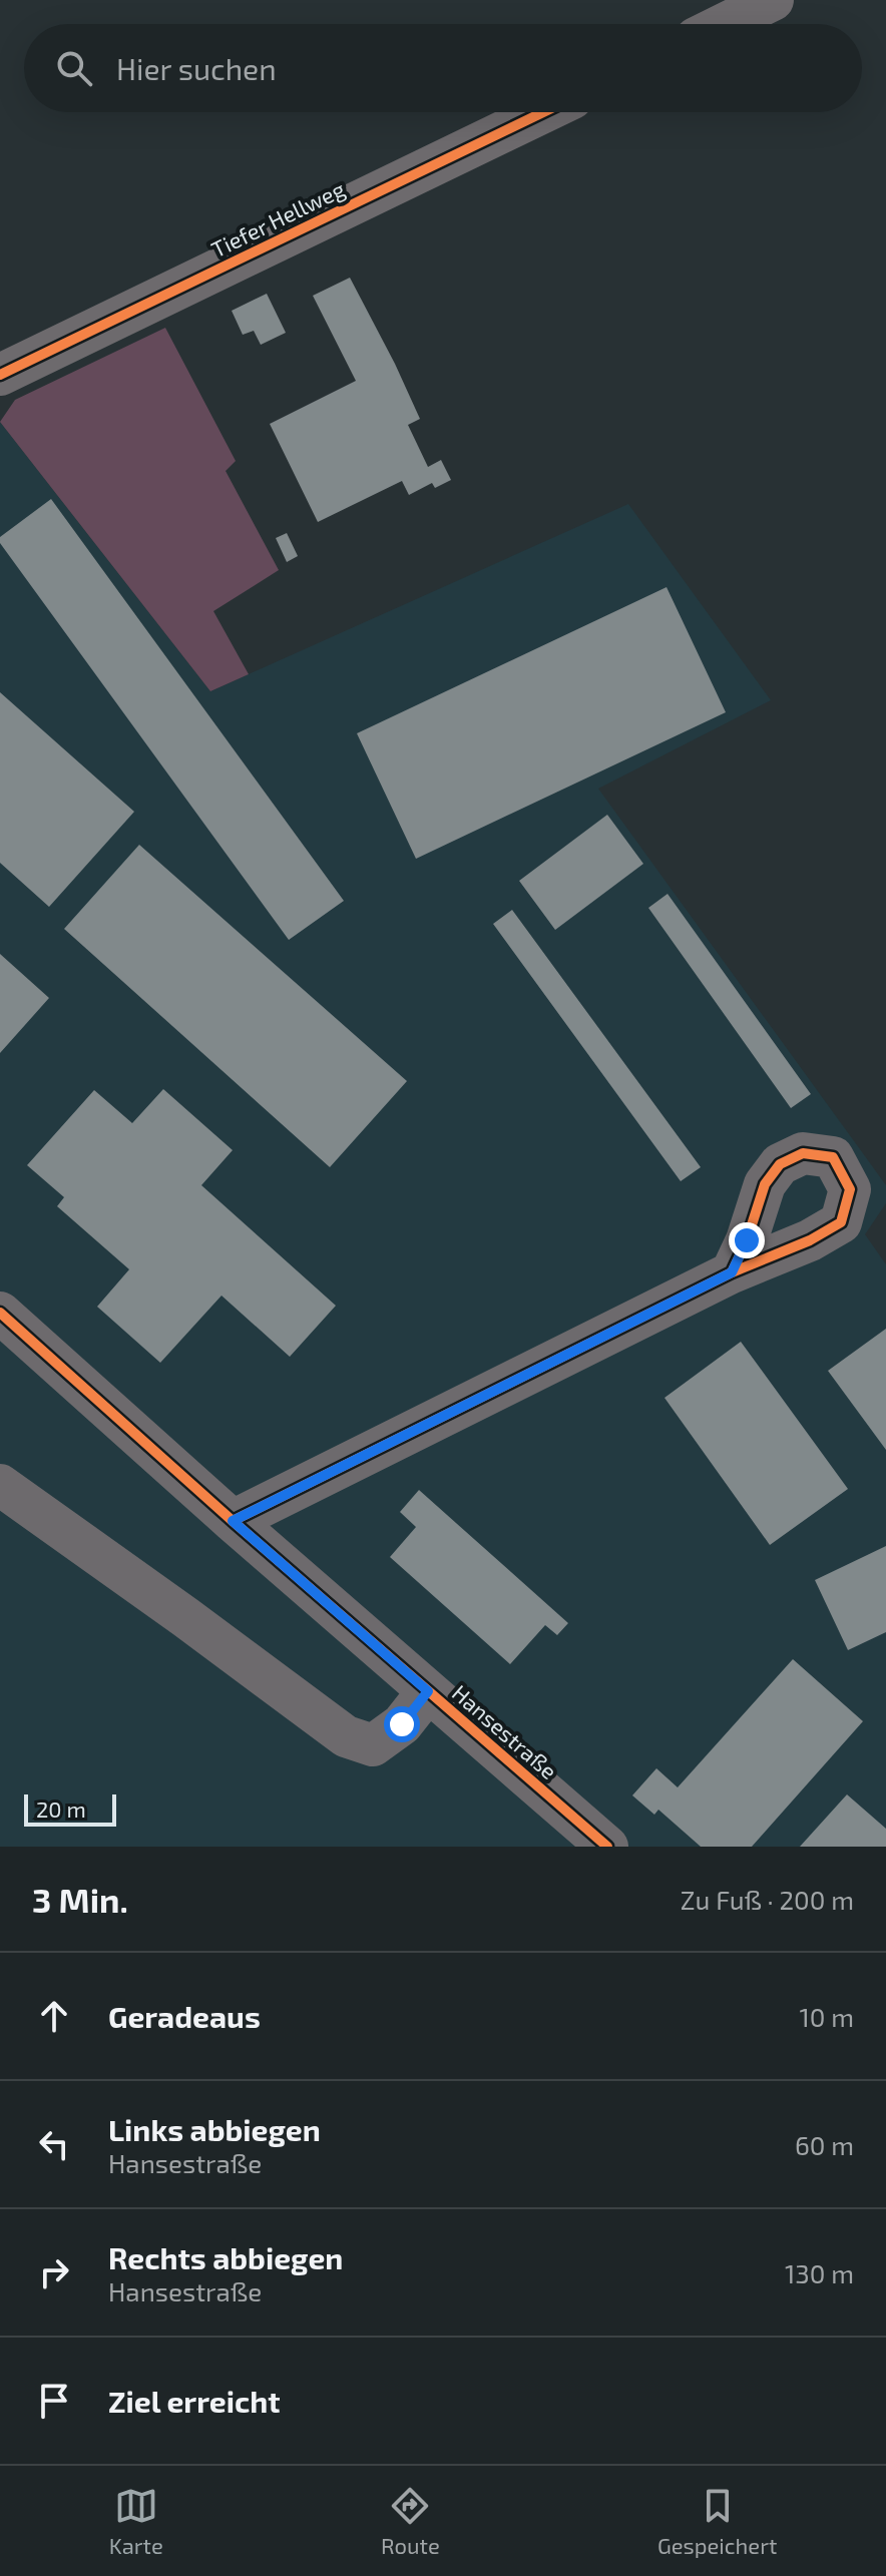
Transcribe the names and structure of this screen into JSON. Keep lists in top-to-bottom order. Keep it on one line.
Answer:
{"streets":{"street":["Tiefer Hellweg","Hansestraße"]},"scale_bar":"20 m","page":{"search":"Hier suchen","scale":"20 m","heading":["3 Min.","Zu Fuß · 200 m"],"list":[["Geradeaus","10 m"],["Links abbiegen","Hansestraße","60 m"],["Rechts abbiegen","Hansestraße","130 m"],"Ziel erreicht"],"nav":["Karte","Route","Gespeichert"]}}
